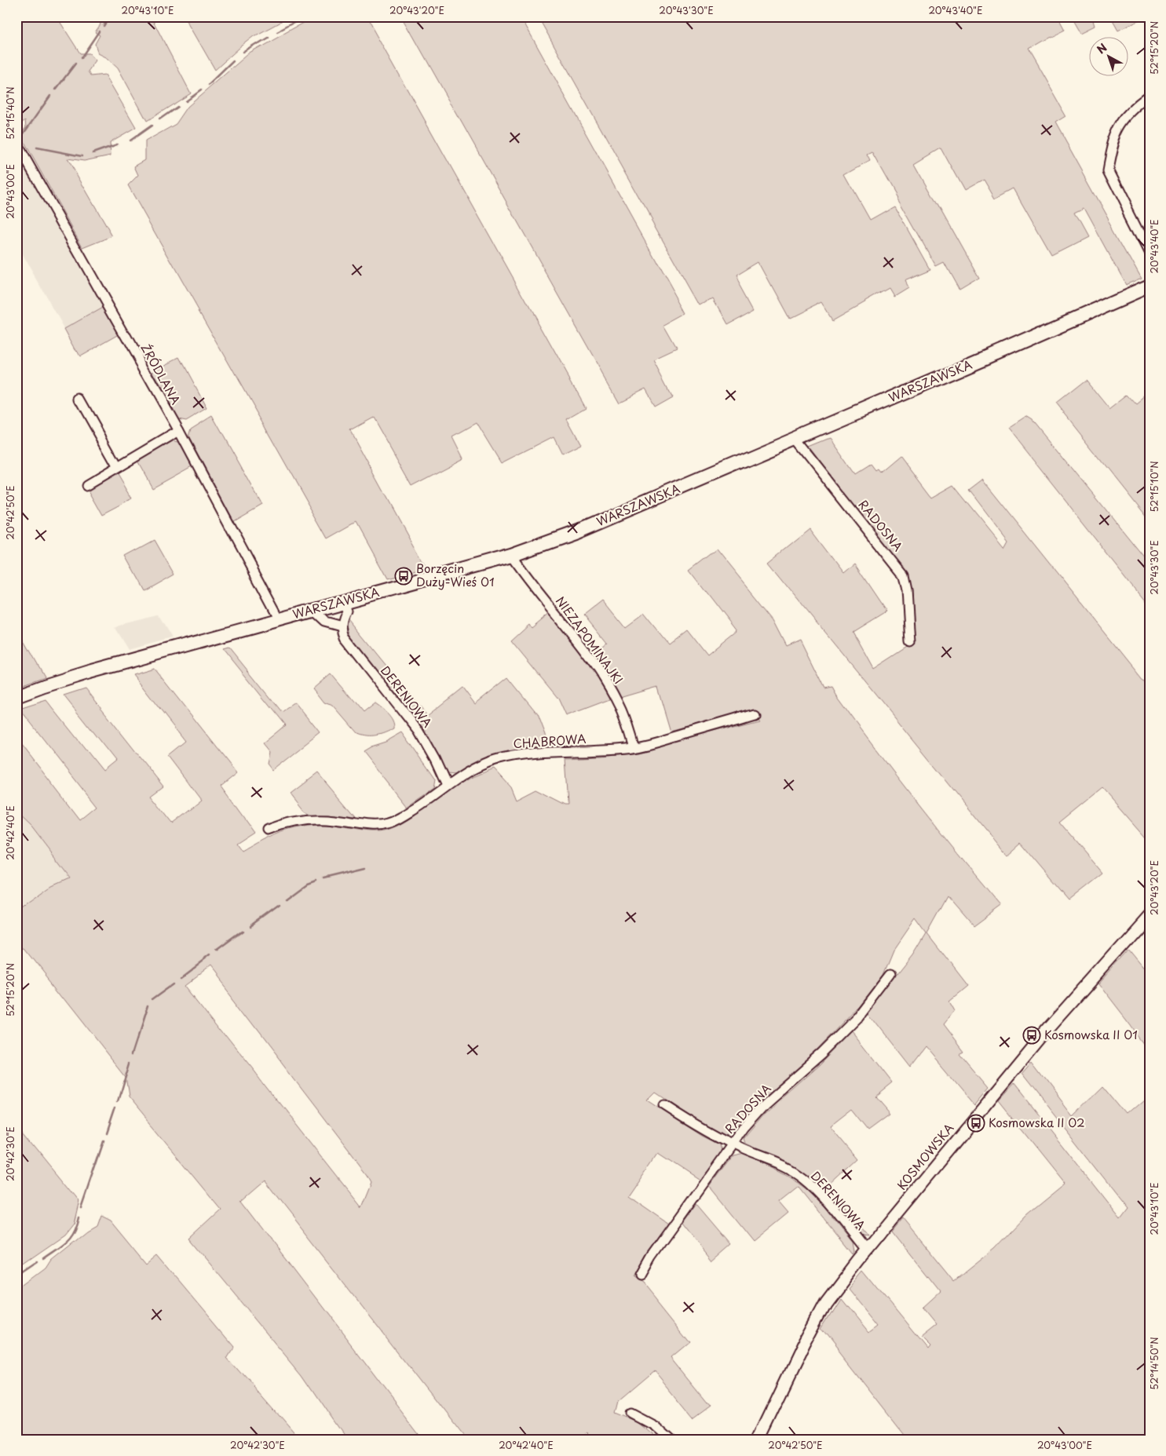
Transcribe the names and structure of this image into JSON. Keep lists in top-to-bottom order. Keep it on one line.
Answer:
{"streets":{"main road":["WARSZAWSKA"],"street":["ŹRÓDLANA","RADOSNA","NIEZAPOMINAJKI","DERENIOWA","CHABROWA","KOSMOWSKA"]},"crossings":[["ŹRÓDLANA","WARSZAWSKA"],["WARSZAWSKA","RADOSNA"],["WARSZAWSKA","NIEZAPOMINAJKI"],["RADOSNA","DERENIOWA"],["NIEZAPOMINAJKI","CHABROWA"],["DERENIOWA","CHABROWA"],["DERENIOWA","KOSMOWSKA"]],"places":{"bus stop":["Borzęcin Duży-Wieś 01","Kosmowska II 01","Kosmowska II 02"]},"north":"top left","coordinates":["20°43'10\"E","20°43'20\"E","20°43'30\"E","20°43'40\"E","52°15'20\"N","52°15'40\"N","20°43'00\"E","52°15'10\"N","20°42'50\"E","20°42'40\"E","20°42'30\"E","52°14'50\"N"]}
